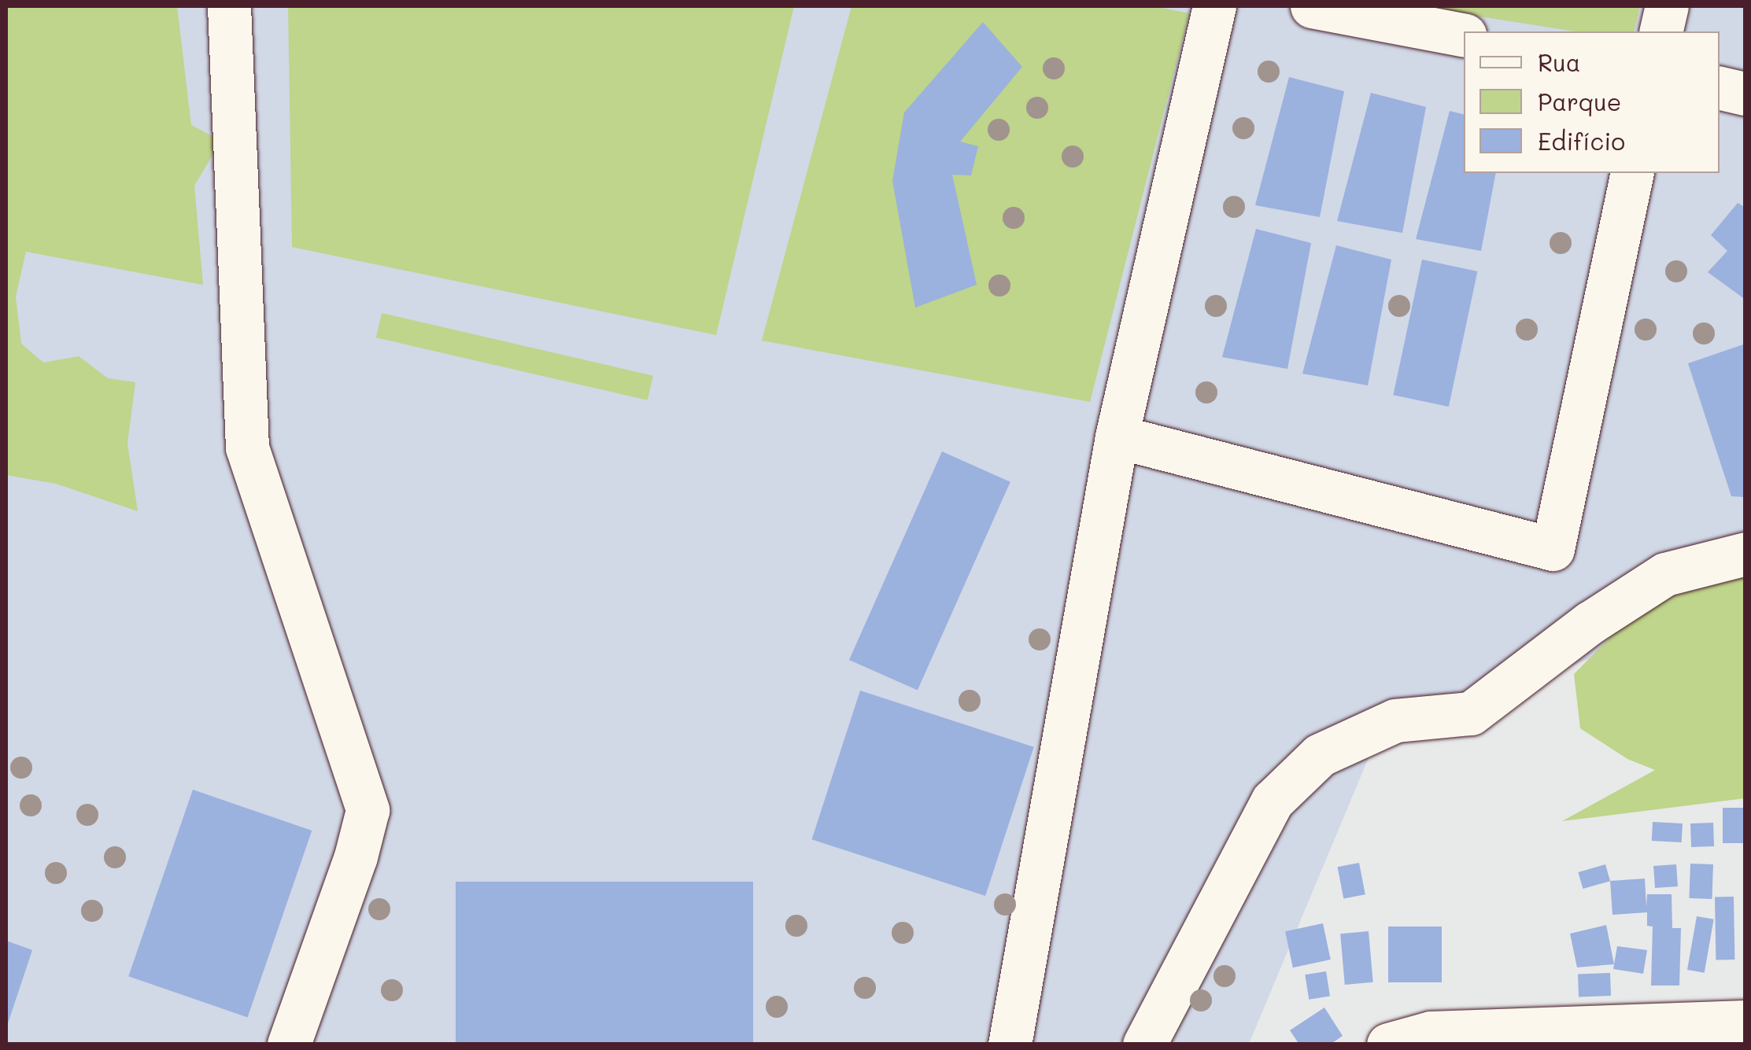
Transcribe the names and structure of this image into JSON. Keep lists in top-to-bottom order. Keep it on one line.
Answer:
{"legend":["Rua","Parque","Edifício"]}
